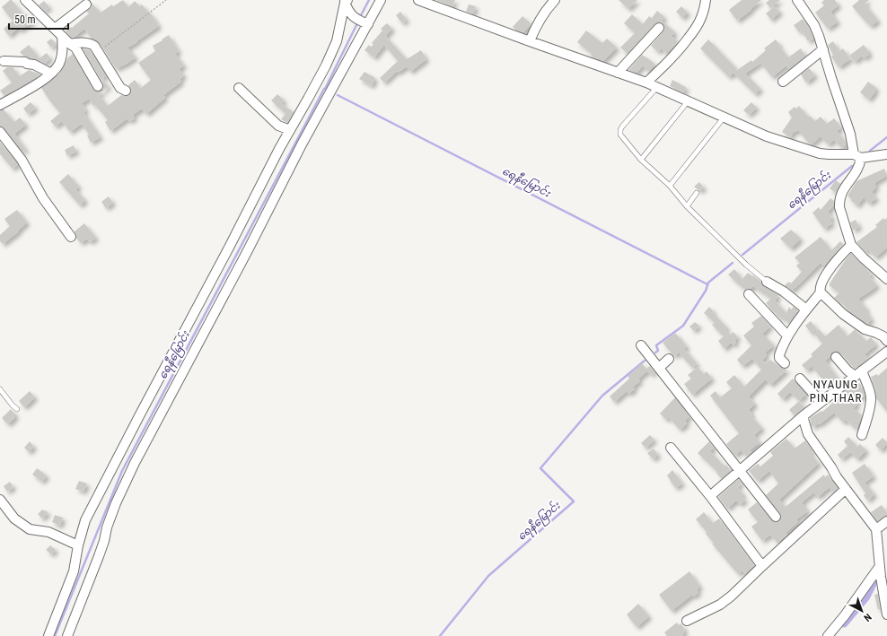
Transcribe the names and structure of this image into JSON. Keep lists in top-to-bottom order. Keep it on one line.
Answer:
{"districts":["NYAUNG PIN THAR"],"water":["ရေနီမြောင်း"],"scale_bar":"50 m","north":"bottom right"}
